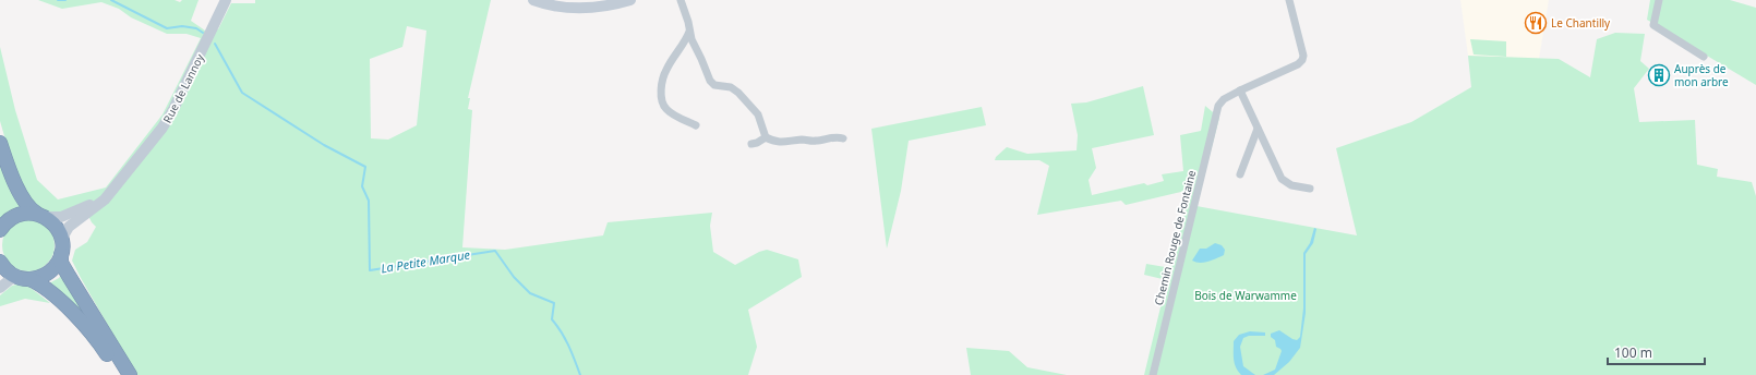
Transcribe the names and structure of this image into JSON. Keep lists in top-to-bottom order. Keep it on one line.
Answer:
{"streets":{"main road":["Rue de Lannoy"],"street":["Chemin Rouge de Fontaine"]},"water":["La Petite Marque"],"parks":["Bois de Warwamme"],"places":{"restaurant":["Le Chantilly"],"building":["Auprès de mon arbre"]},"scale_bar":"100 m"}
